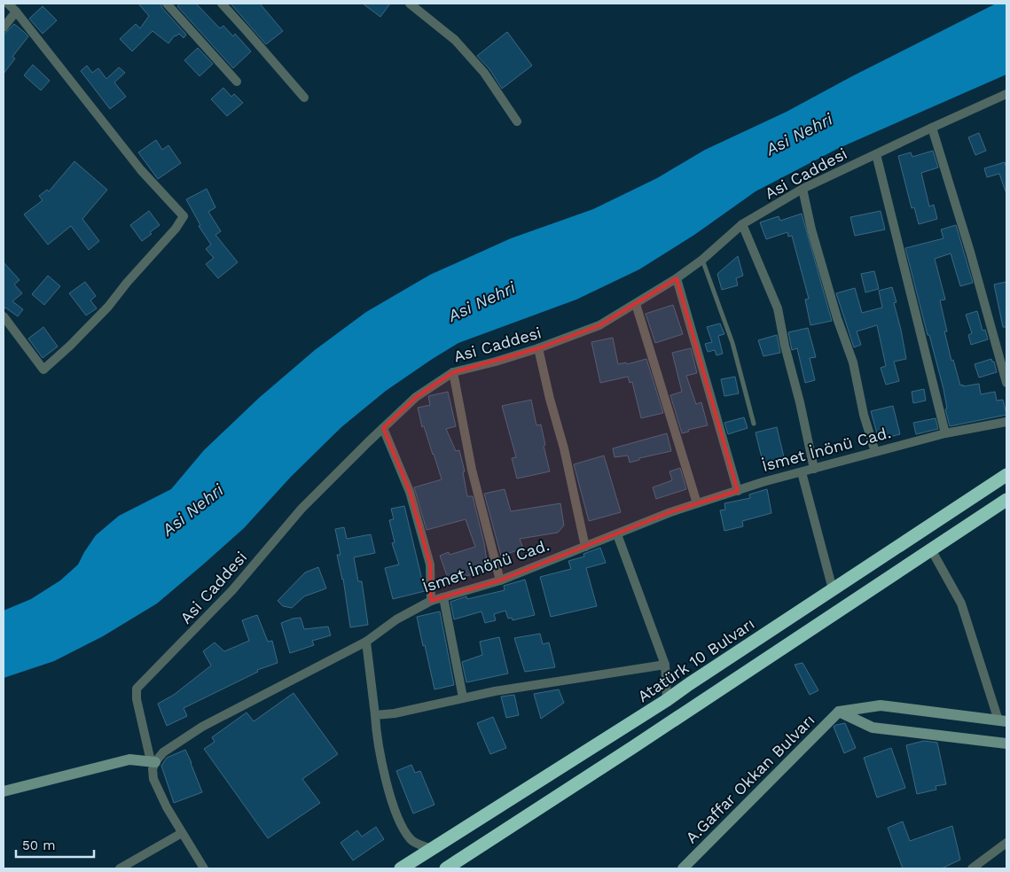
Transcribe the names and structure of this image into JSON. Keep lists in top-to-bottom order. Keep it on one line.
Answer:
{"streets":{"highway":["Atatürk 10 Bulvarı"],"street":["Asi Caddesi","İsmet İnönü Cad.","A.Gaffar Okkan Bulvarı"]},"crossings":[["Asi Caddesi","İsmet İnönü Cad."]],"water":["Asi Nehri"],"scale_bar":"50 m"}
